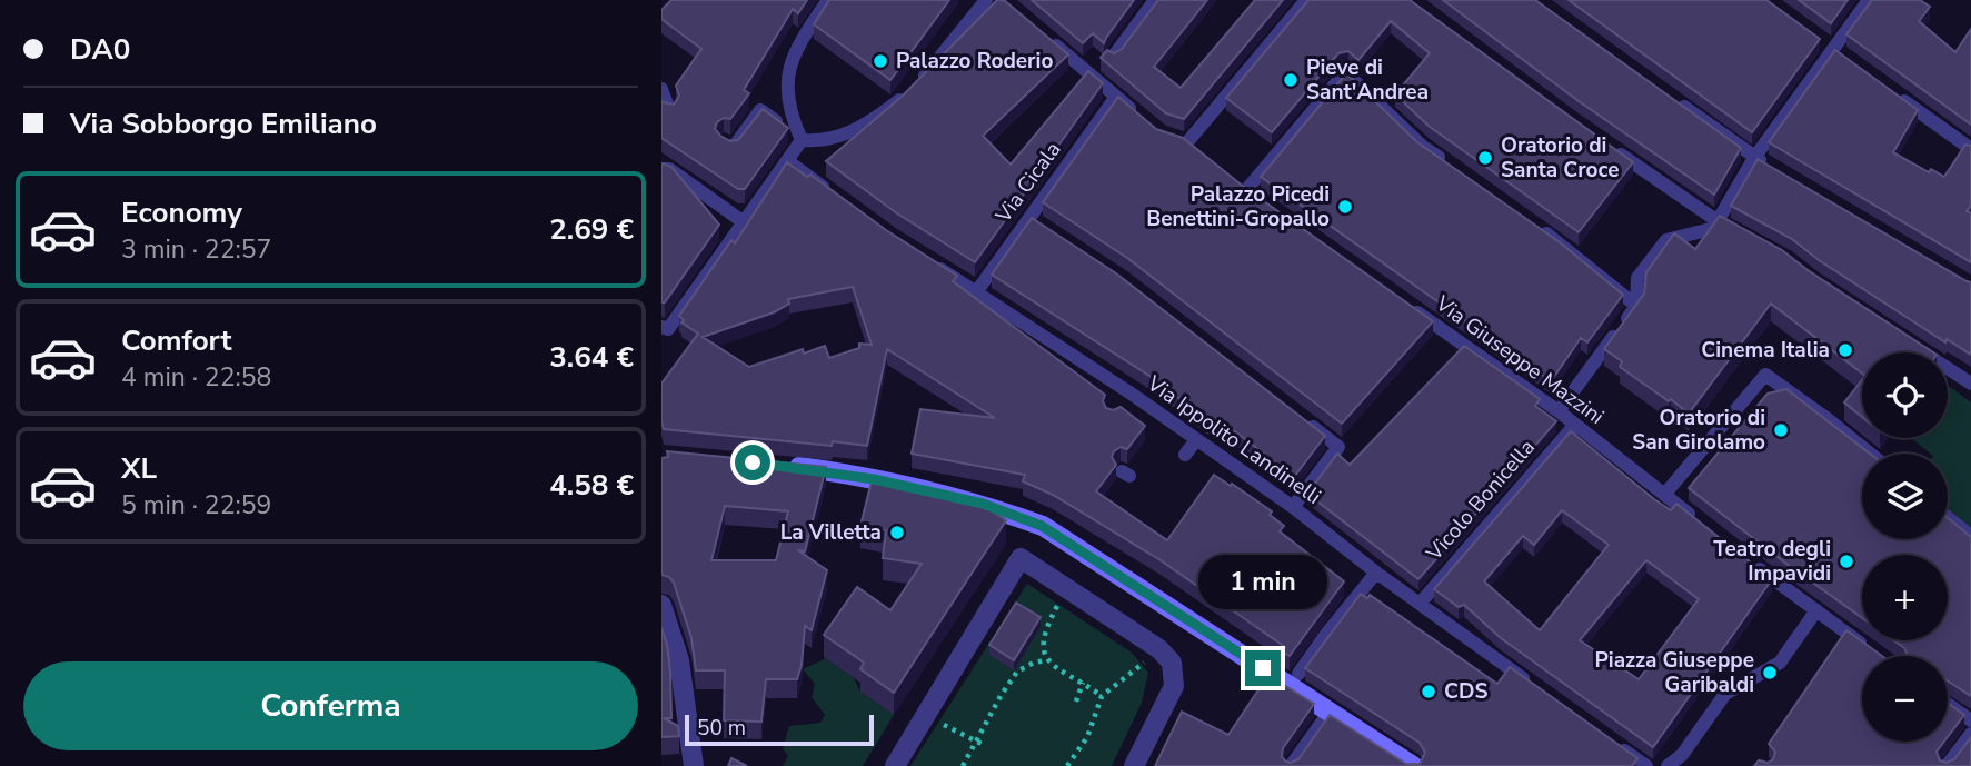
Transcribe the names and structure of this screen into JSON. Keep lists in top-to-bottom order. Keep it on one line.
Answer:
{"streets":{"street":["Via Cicala","Via Giuseppe Mazzini","Via Ippolito Landinelli","Vicolo Bonicella"]},"crossings":[["Via Cicala","Via Ippolito Landinelli"],["Via Giuseppe Mazzini","Vicolo Bonicella"],["Via Ippolito Landinelli","Vicolo Bonicella"]],"places":["Palazzo Roderio","Pieve di Sant'Andrea","Oratorio di Santa Croce","Palazzo Picedi Benettini-Gropallo","Cinema Italia","Oratorio di San Girolamo","La Villetta","Teatro degli Impavidi","Piazza Giuseppe Garibaldi","CDS"],"scale_bar":"50 m","page":{"banner":["DA0","Via Sobborgo Emiliano"],"list":[{"name":"Economy","note":"3 min · 22:57","value":"2.69 €"},{"name":"Comfort","note":"4 min · 22:58","value":"3.64 €"},{"name":"XL","note":"5 min · 22:59","value":"4.58 €"}],"map_buttons":["+","−"],"bubble":"1 min","buttons":"Conferma","scale":"50 m"}}
